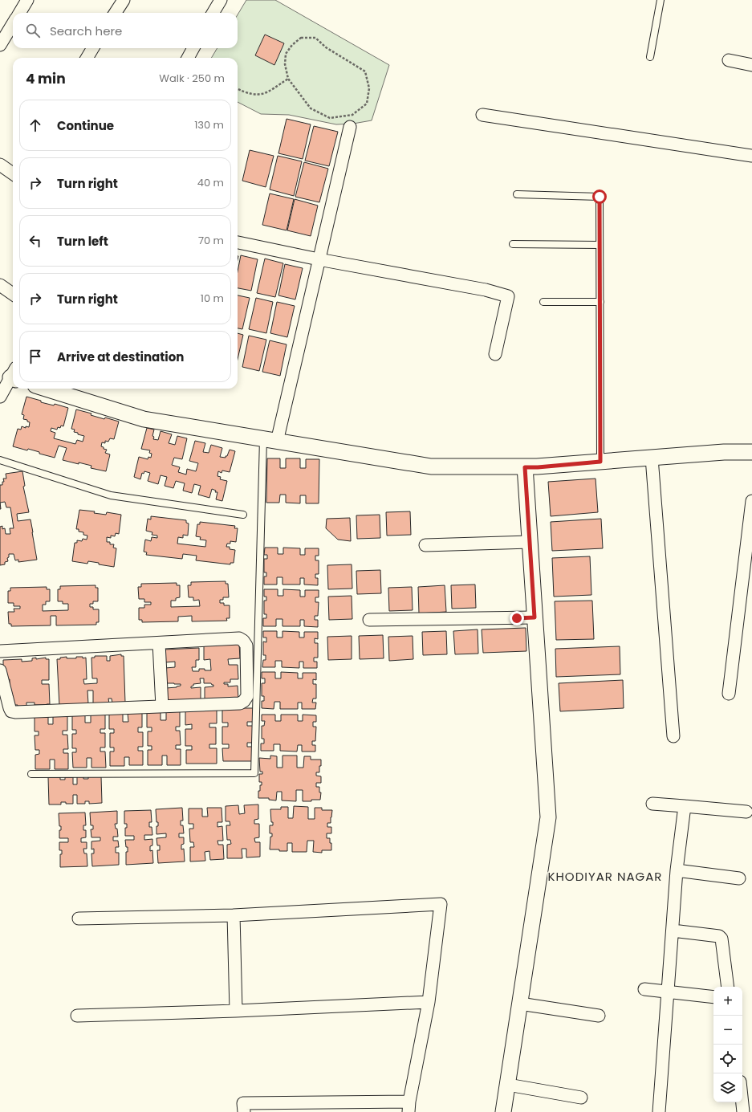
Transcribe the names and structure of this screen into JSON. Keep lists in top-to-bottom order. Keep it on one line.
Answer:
{"districts":["KHODIYAR NAGAR"],"page":{"search":"Search here","heading":["4 min","Walk · 250 m"],"list":[["Continue","130 m"],["Turn right","40 m"],["Turn left","70 m"],["Turn right","10 m"],"Arrive at destination"],"map_buttons":["+","−"]}}
